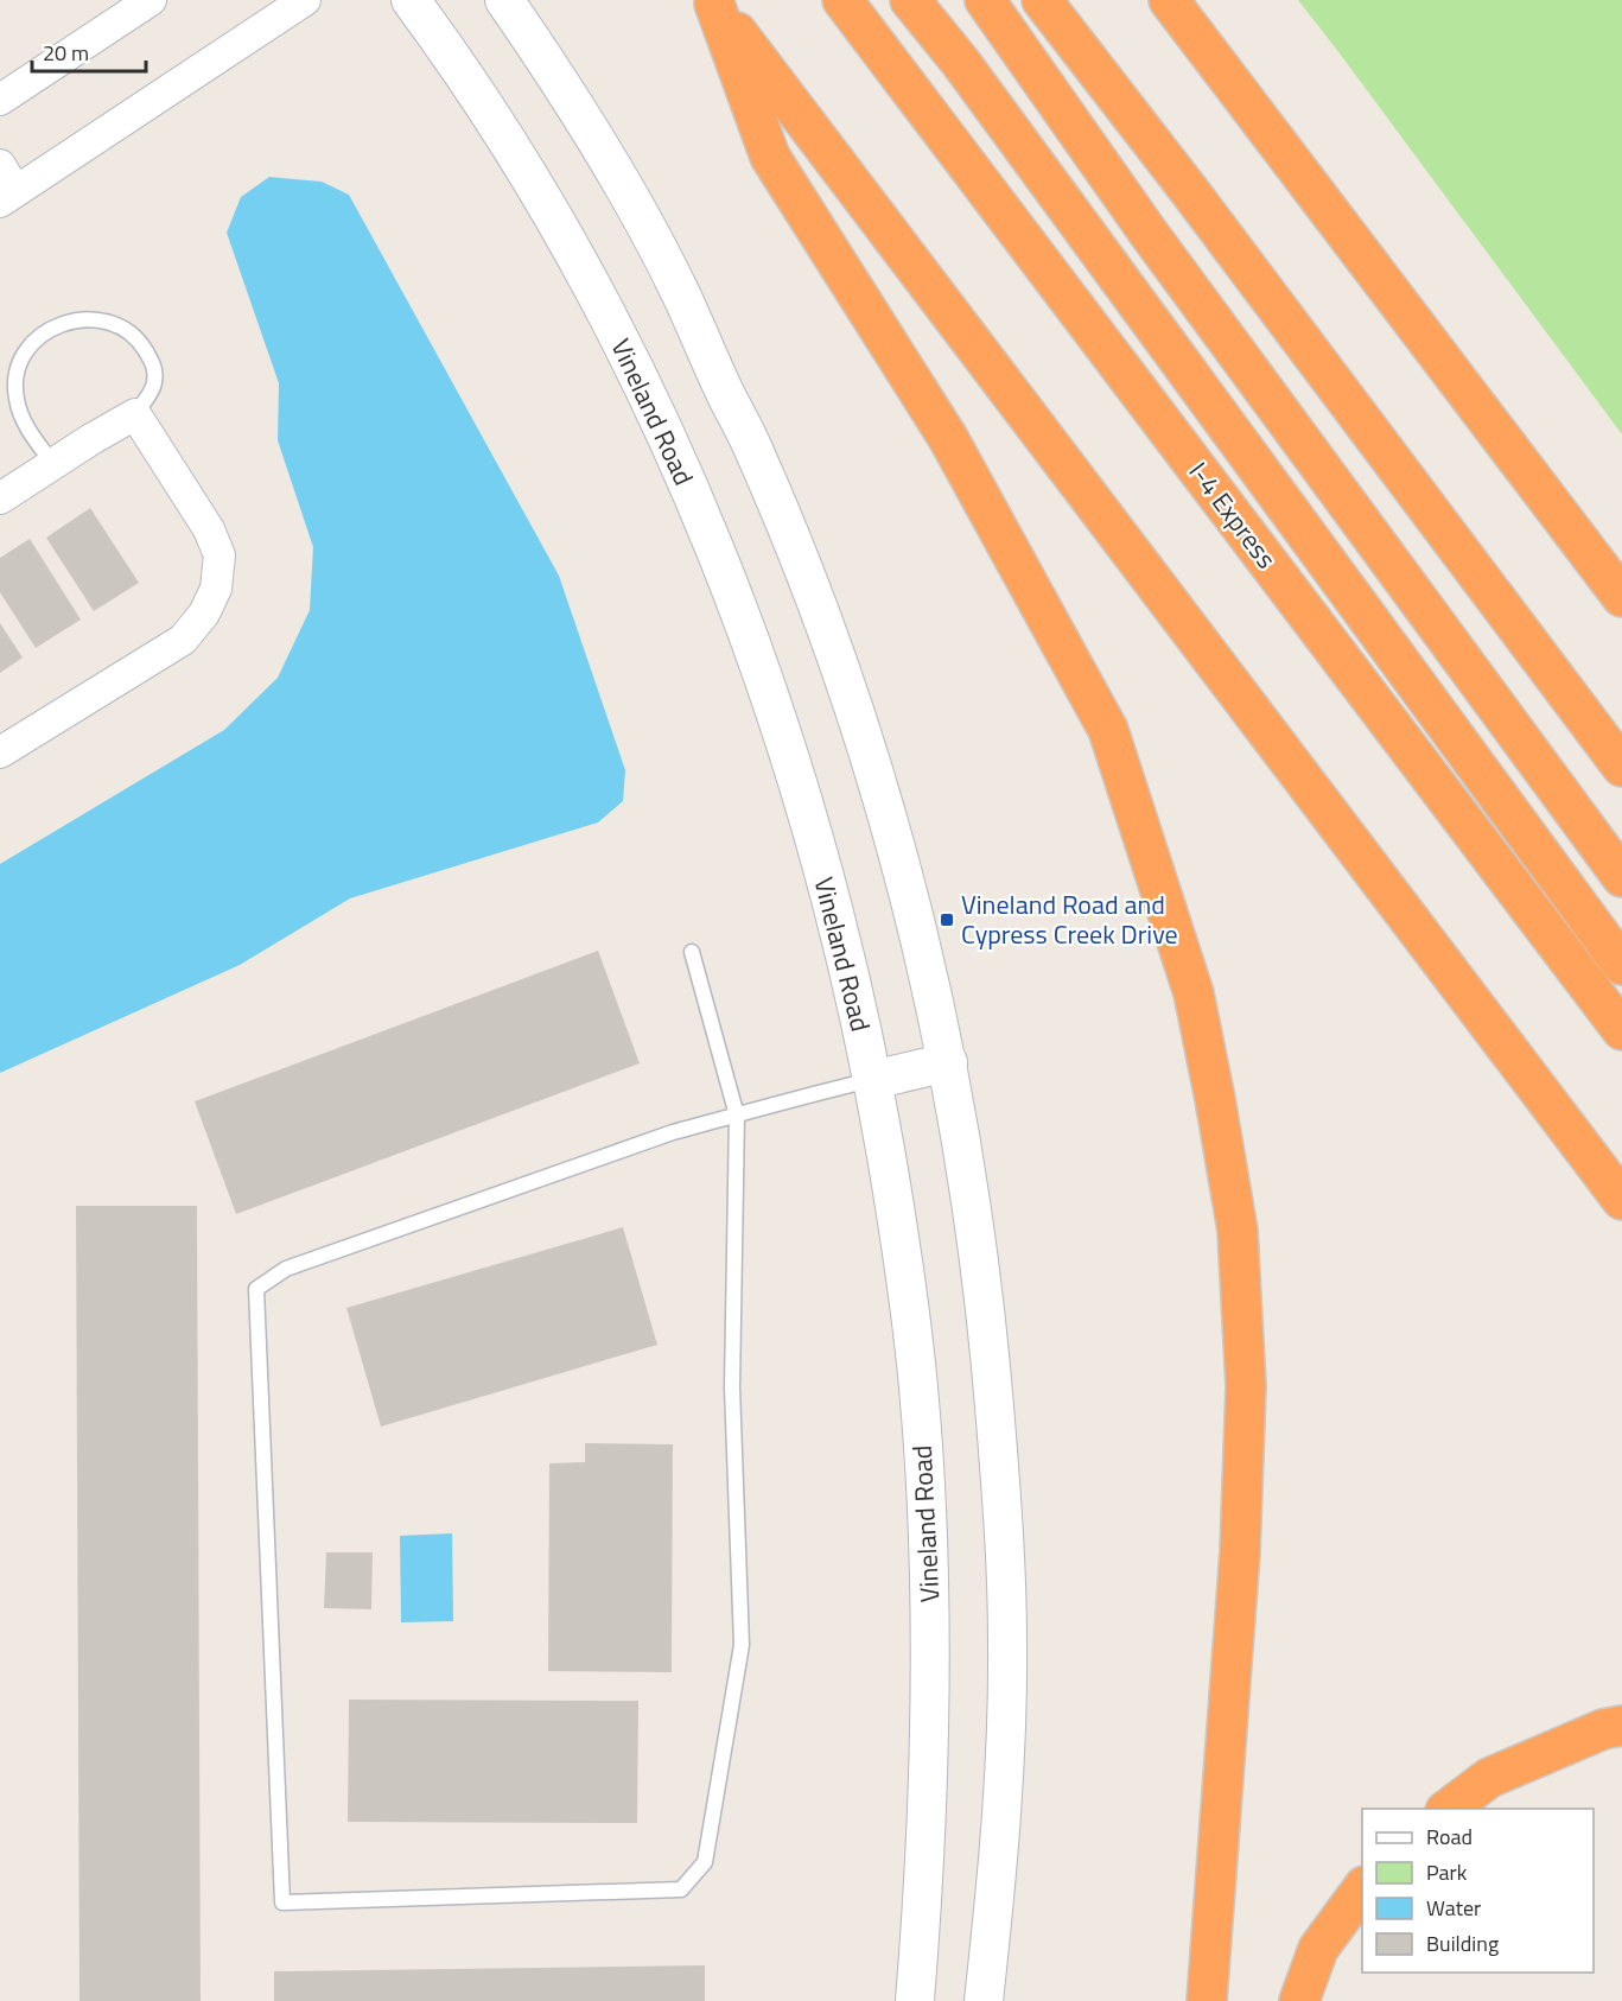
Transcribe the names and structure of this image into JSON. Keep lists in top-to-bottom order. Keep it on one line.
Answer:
{"streets":{"highway":["I-4 Express"],"street":["Vineland Road"]},"places":{"transit":["Vineland Road and Cypress Creek Drive"]},"legend":["Road","Park","Water","Building"],"scale_bar":"20 m"}
